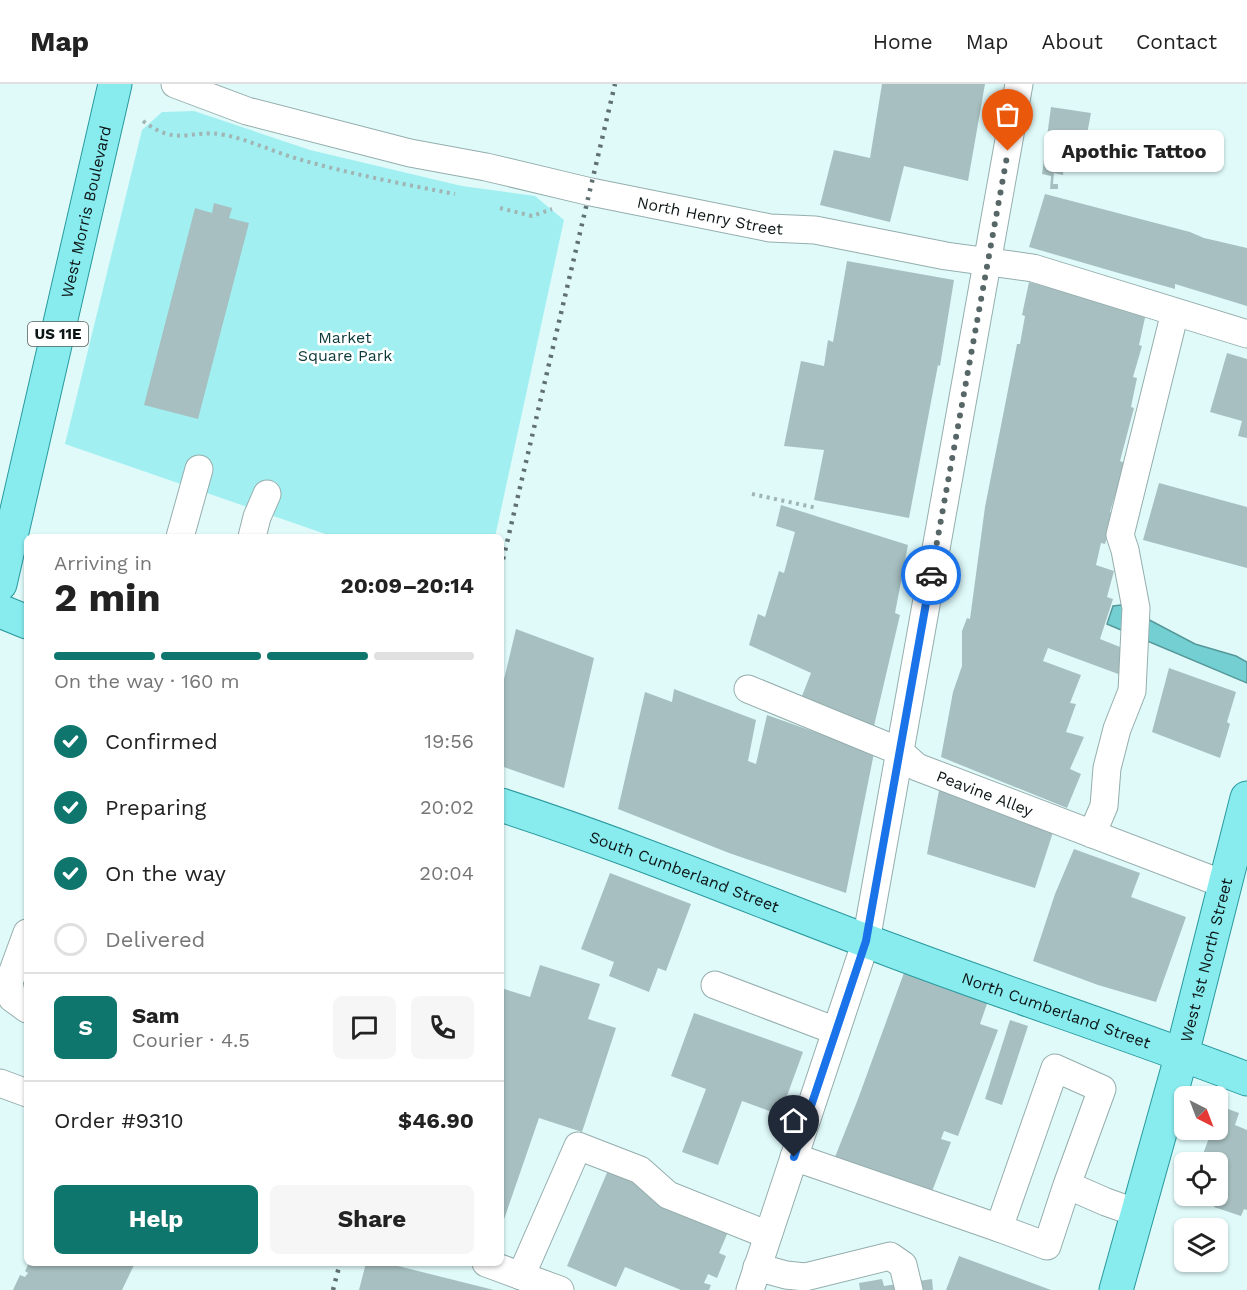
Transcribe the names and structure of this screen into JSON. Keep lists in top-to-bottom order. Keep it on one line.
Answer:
{"streets":{"main road":["West Morris Boulevard","US 11E","South Cumberland Street","West 1st North Street","North Cumberland Street"],"street":["North Henry Street","Peavine Alley"]},"crossings":[["Peavine Alley","West 1st North Street"],["South Cumberland Street","North Cumberland Street"],["West 1st North Street","North Cumberland Street"]],"parks":["Market Square Park"],"places":["Apothic Tattoo"],"north":"bottom right","page":{"header":"Map","nav":["Home","Map","About","Contact"],"bubble":"Apothic Tattoo","heading":["2 min","Arriving in","20:09–20:14"],"panel":["Sam","Courier · 4.5","Order #9310","$46.90"],"bar":"On the way · 160 m","list":[["Confirmed","19:56"],["Preparing","20:02"],["On the way","20:04"],"Delivered"],"round":"S","buttons":["Help","Share"]}}
